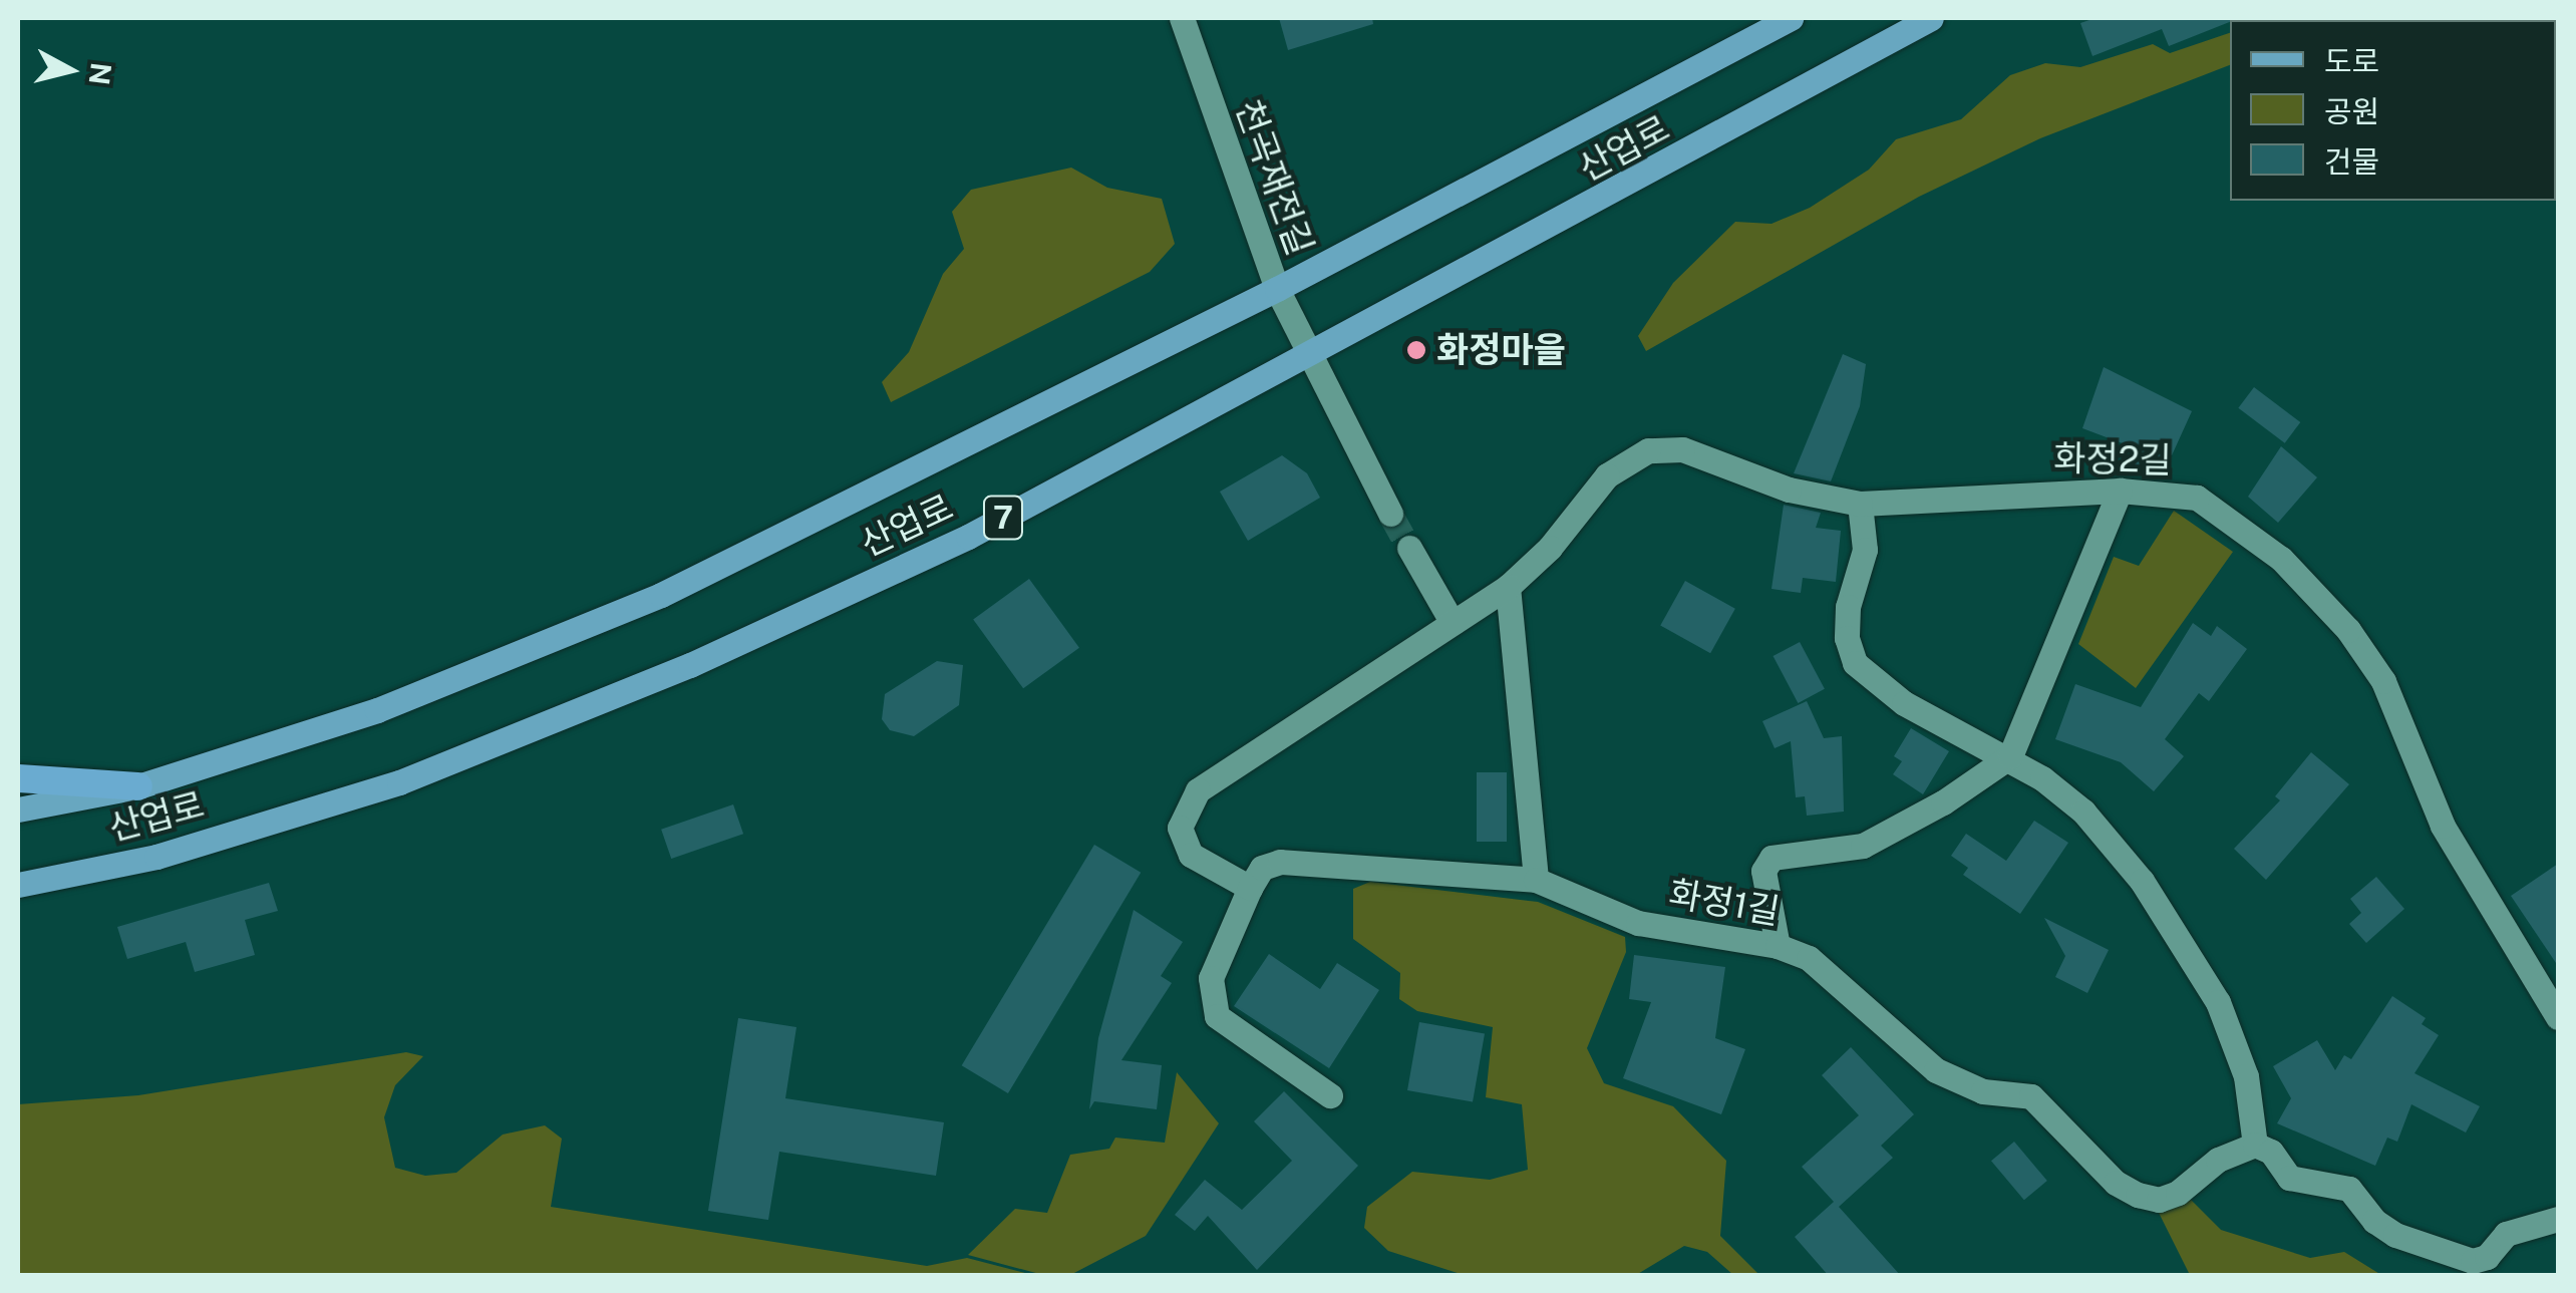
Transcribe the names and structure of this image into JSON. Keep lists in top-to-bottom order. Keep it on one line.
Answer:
{"streets":{"highway":["7"],"main road":["산업로"],"street":["천곡재전길","화정2길","화정1길"]},"crossings":[["산업로","천곡재전길"],["산업로","7"]],"places":["화정마을"],"legend":["도로","공원","건물"],"north":"right"}
